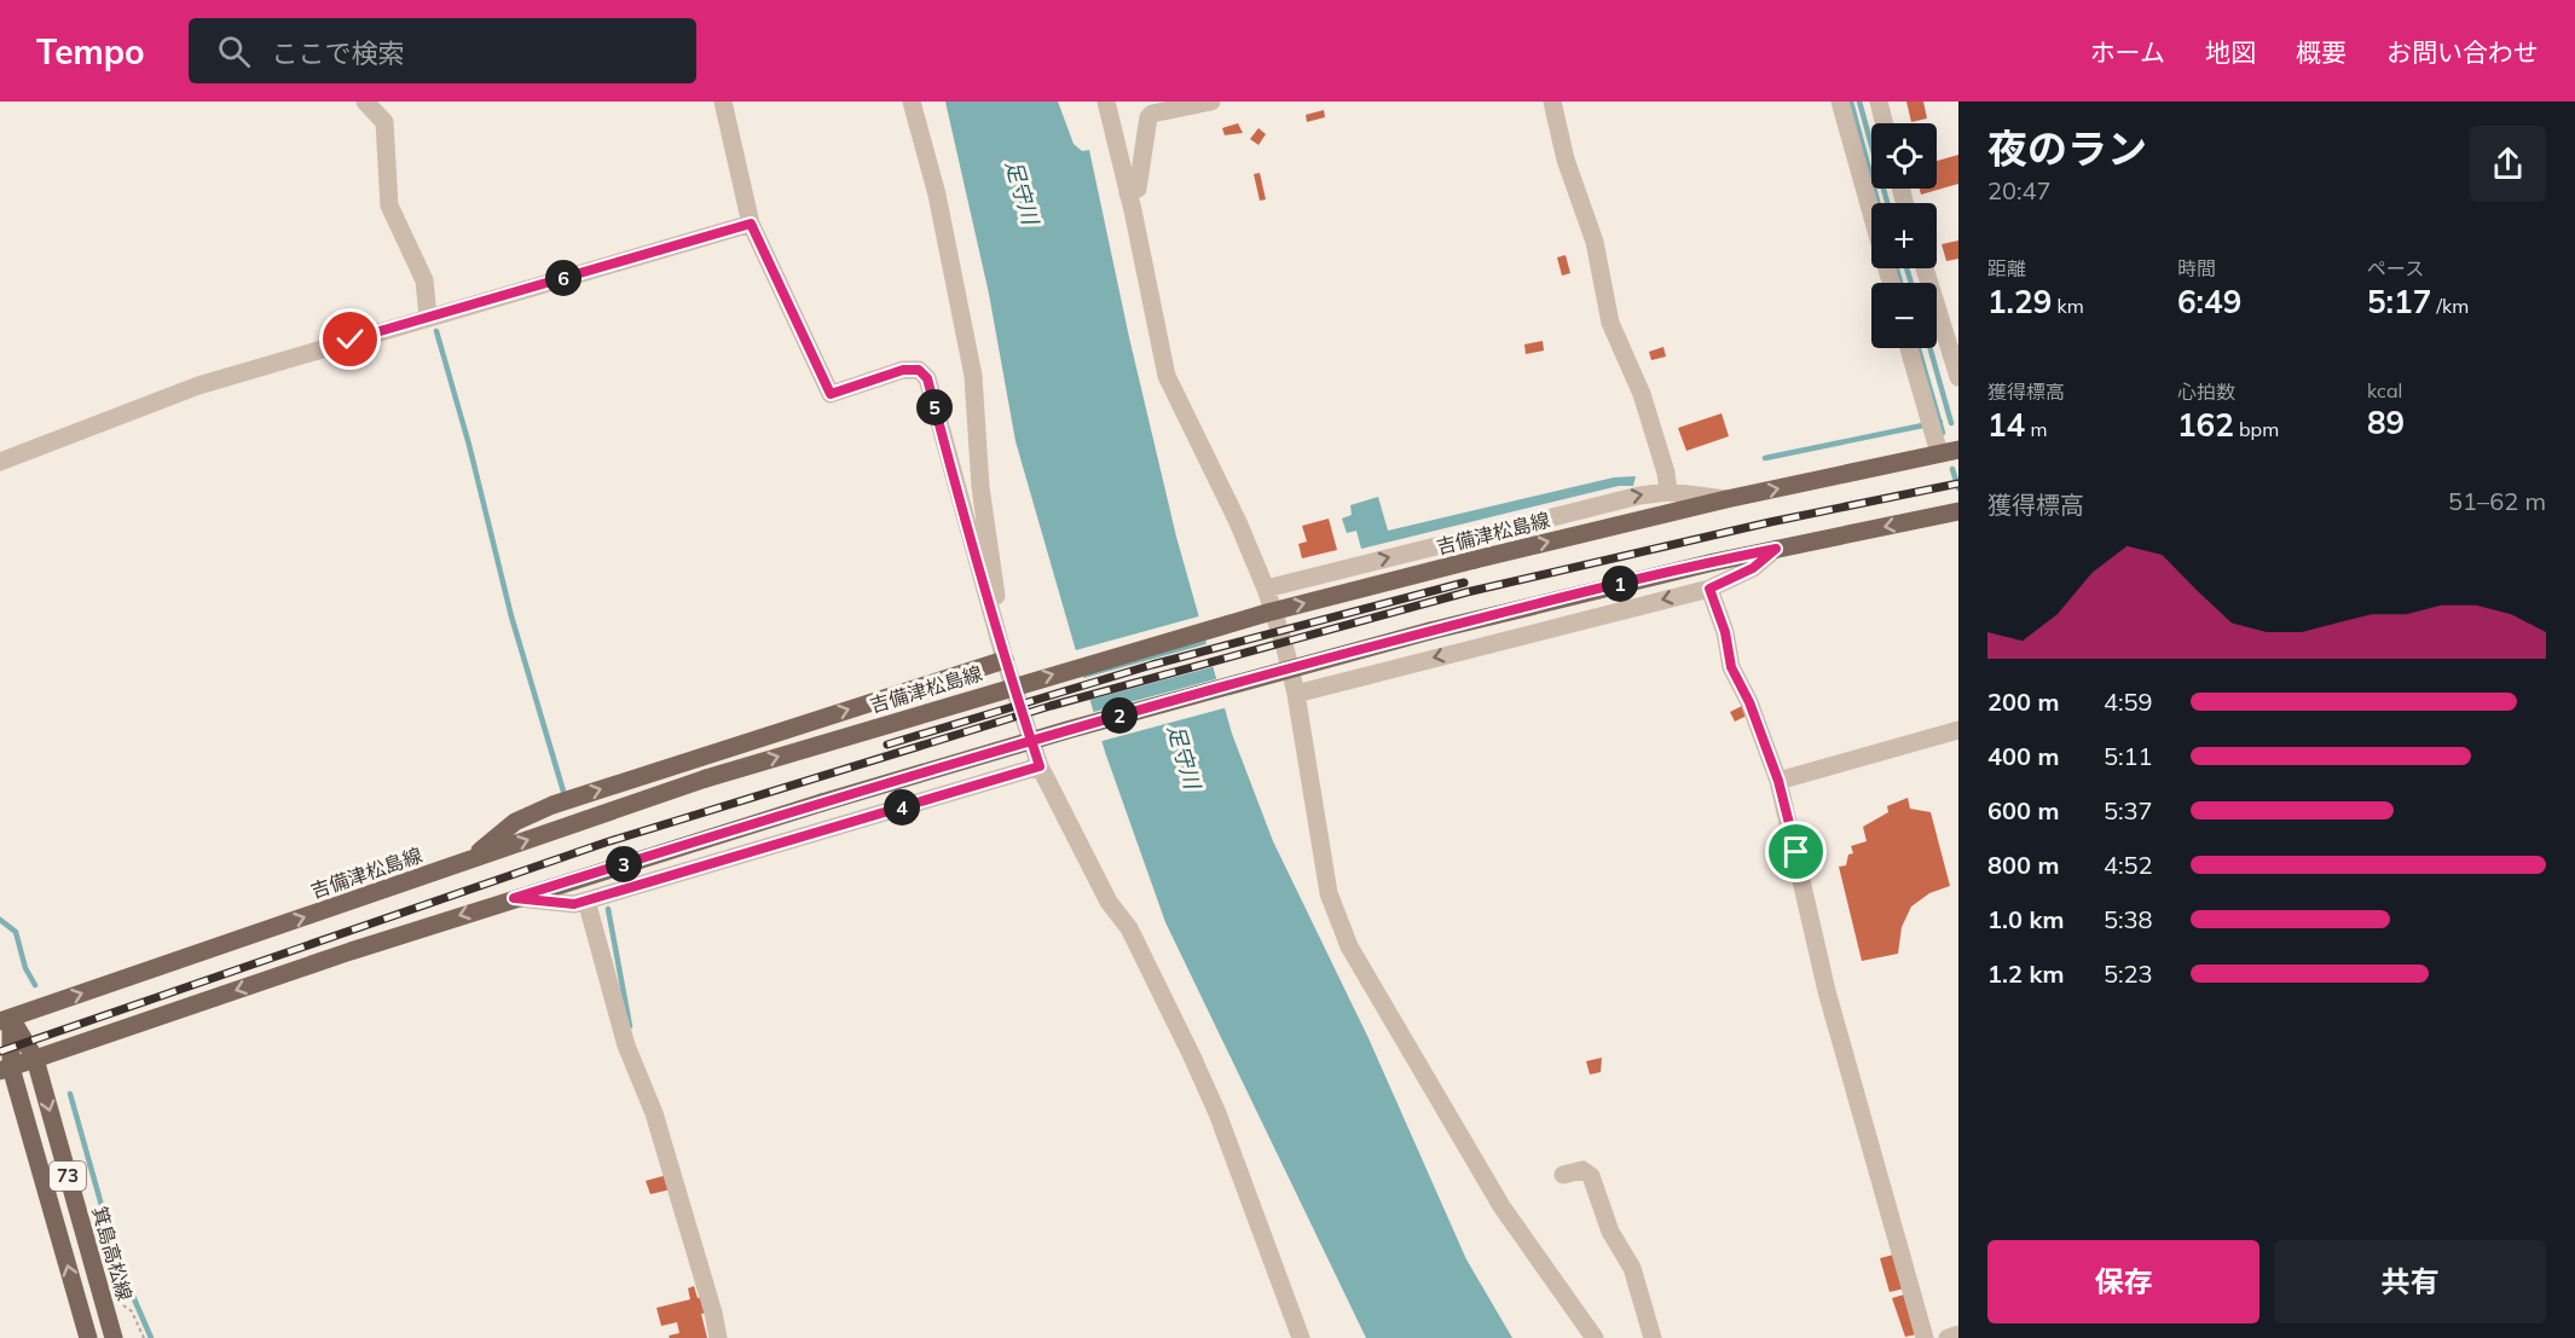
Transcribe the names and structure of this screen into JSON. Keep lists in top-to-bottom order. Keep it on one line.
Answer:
{"streets":{"main road":["吉備津松島線","73","箕島高松線"]},"crossings":[["吉備津松島線","73"],["吉備津松島線","箕島高松線"],["73","箕島高松線"]],"water":["足守川"],"page":{"header":"Tempo","search":"ここで検索","nav":["ホーム","地図","概要","お問い合わせ"],"heading":["夜のラン","20:47"],"map_buttons":["+","−"],"stats":[["距離","1.29 km"],["時間","6:49"],["ペース","5:17 /km"],["獲得標高","14 m"],["心拍数","162 bpm"],["kcal","89"]],"pins":["6","5","1","2","4","3"],"chart":["獲得標高","51–62 m"],"list":[{"name":"200 m","note":"4:59"},{"name":"400 m","note":"5:11"},{"name":"600 m","note":"5:37"},{"name":"800 m","note":"4:52"},{"name":"1.0 km","note":"5:38"},{"name":"1.2 km","note":"5:23"}],"buttons":["保存","共有"]}}
